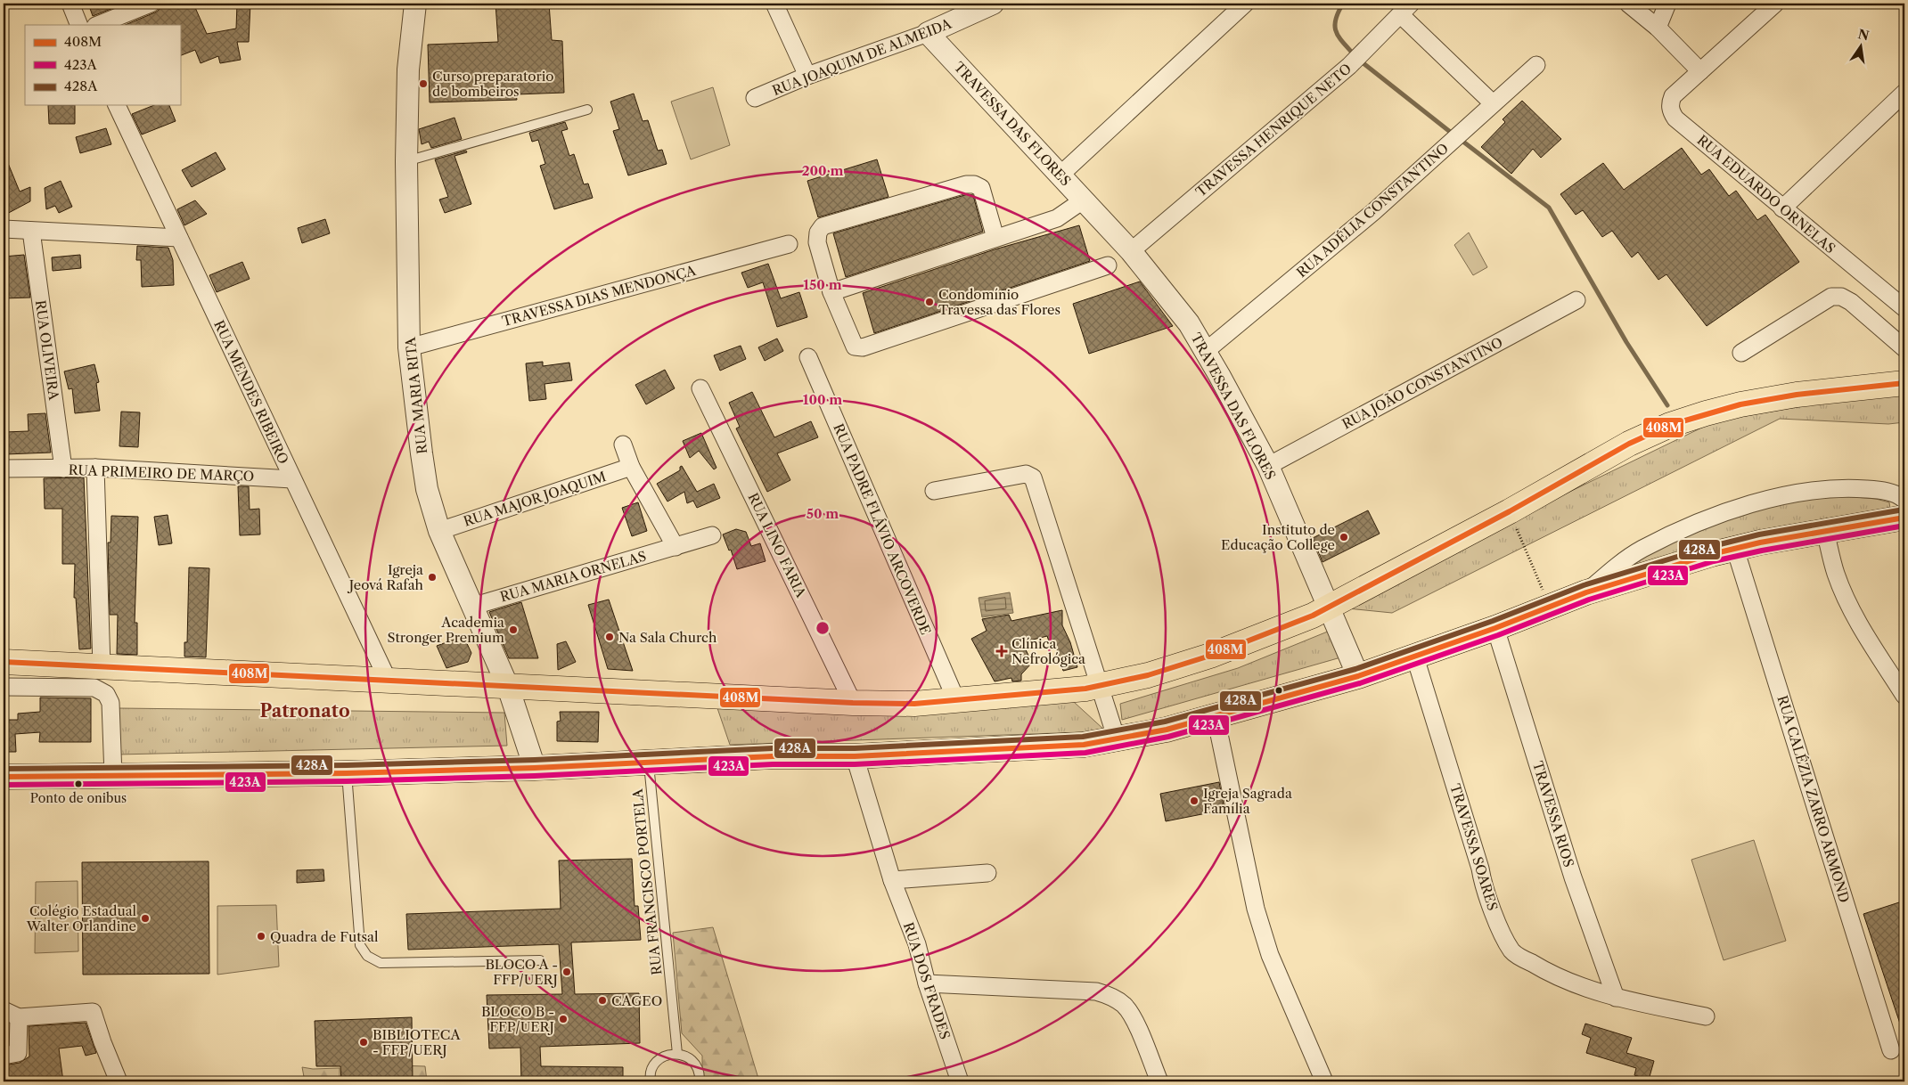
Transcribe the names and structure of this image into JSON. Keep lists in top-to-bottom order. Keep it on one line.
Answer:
{"streets":{"street":["RUA JOAQUIM DE ALMEIDA","TRAVESSA DAS FLORES","TRAVESSA HENRIQUE NETO","RUA EDUARDO ORNELAS","RUA ADÉLIA CONSTANTINO","TRAVESSA DIAS MENDONÇA","RUA OLIVEIRA","RUA JOÃO CONSTANTINO","RUA MENDES RIBEIRO","RUA MARIA RITA","RUA PRIMEIRO DE MARÇO","RUA MAJOR JOAQUIM","RUA PADRE FLÁVIO ARCOVERDE","RUA LINO FARIA","RUA MARIA ORNELAS","RUA CALÉZIA ZARRO ARMOND","TRAVESSA RIOS","TRAVESSA SOARES","RUA DOS FRADES"],"lane":["RUA FRANCISCO PORTELA"]},"crossings":[["RUA JOAQUIM DE ALMEIDA","TRAVESSA DAS FLORES"],["TRAVESSA DAS FLORES","TRAVESSA HENRIQUE NETO"],["TRAVESSA DAS FLORES","RUA ADÉLIA CONSTANTINO"],["TRAVESSA DAS FLORES","RUA JOÃO CONSTANTINO"],["TRAVESSA DIAS MENDONÇA","RUA MARIA RITA"],["RUA OLIVEIRA","RUA PRIMEIRO DE MARÇO"],["RUA MENDES RIBEIRO","RUA PRIMEIRO DE MARÇO"],["RUA MARIA RITA","RUA MAJOR JOAQUIM"],["RUA MARIA RITA","RUA MARIA ORNELAS"],["TRAVESSA RIOS","TRAVESSA SOARES"]],"districts":["Patronato"],"places":{"other":["Curso preparatorio de bombeiros","Condomínio Travessa das Flores","Instituto de Educação College","Igreja Jeová Rafah","Academia Stronger Premium","Na Sala Church","Ponto de onibus","Igreja Sagrada Família","Colégio Estadual Walter Orlandine","Quadra de Futsal","BLOCO A - FFP/UERJ","CAGEO","BLOCO B - FFP/UERJ","BIBLIOTECA - FFP/UERJ"],"health":["Clínica Nefrológica"]},"lines":["transit line 408M","transit line 428A","transit line 423A"],"legend":["408M","423A","428A"],"north":"top","rings":["200 m","150 m","100 m","50 m"]}
